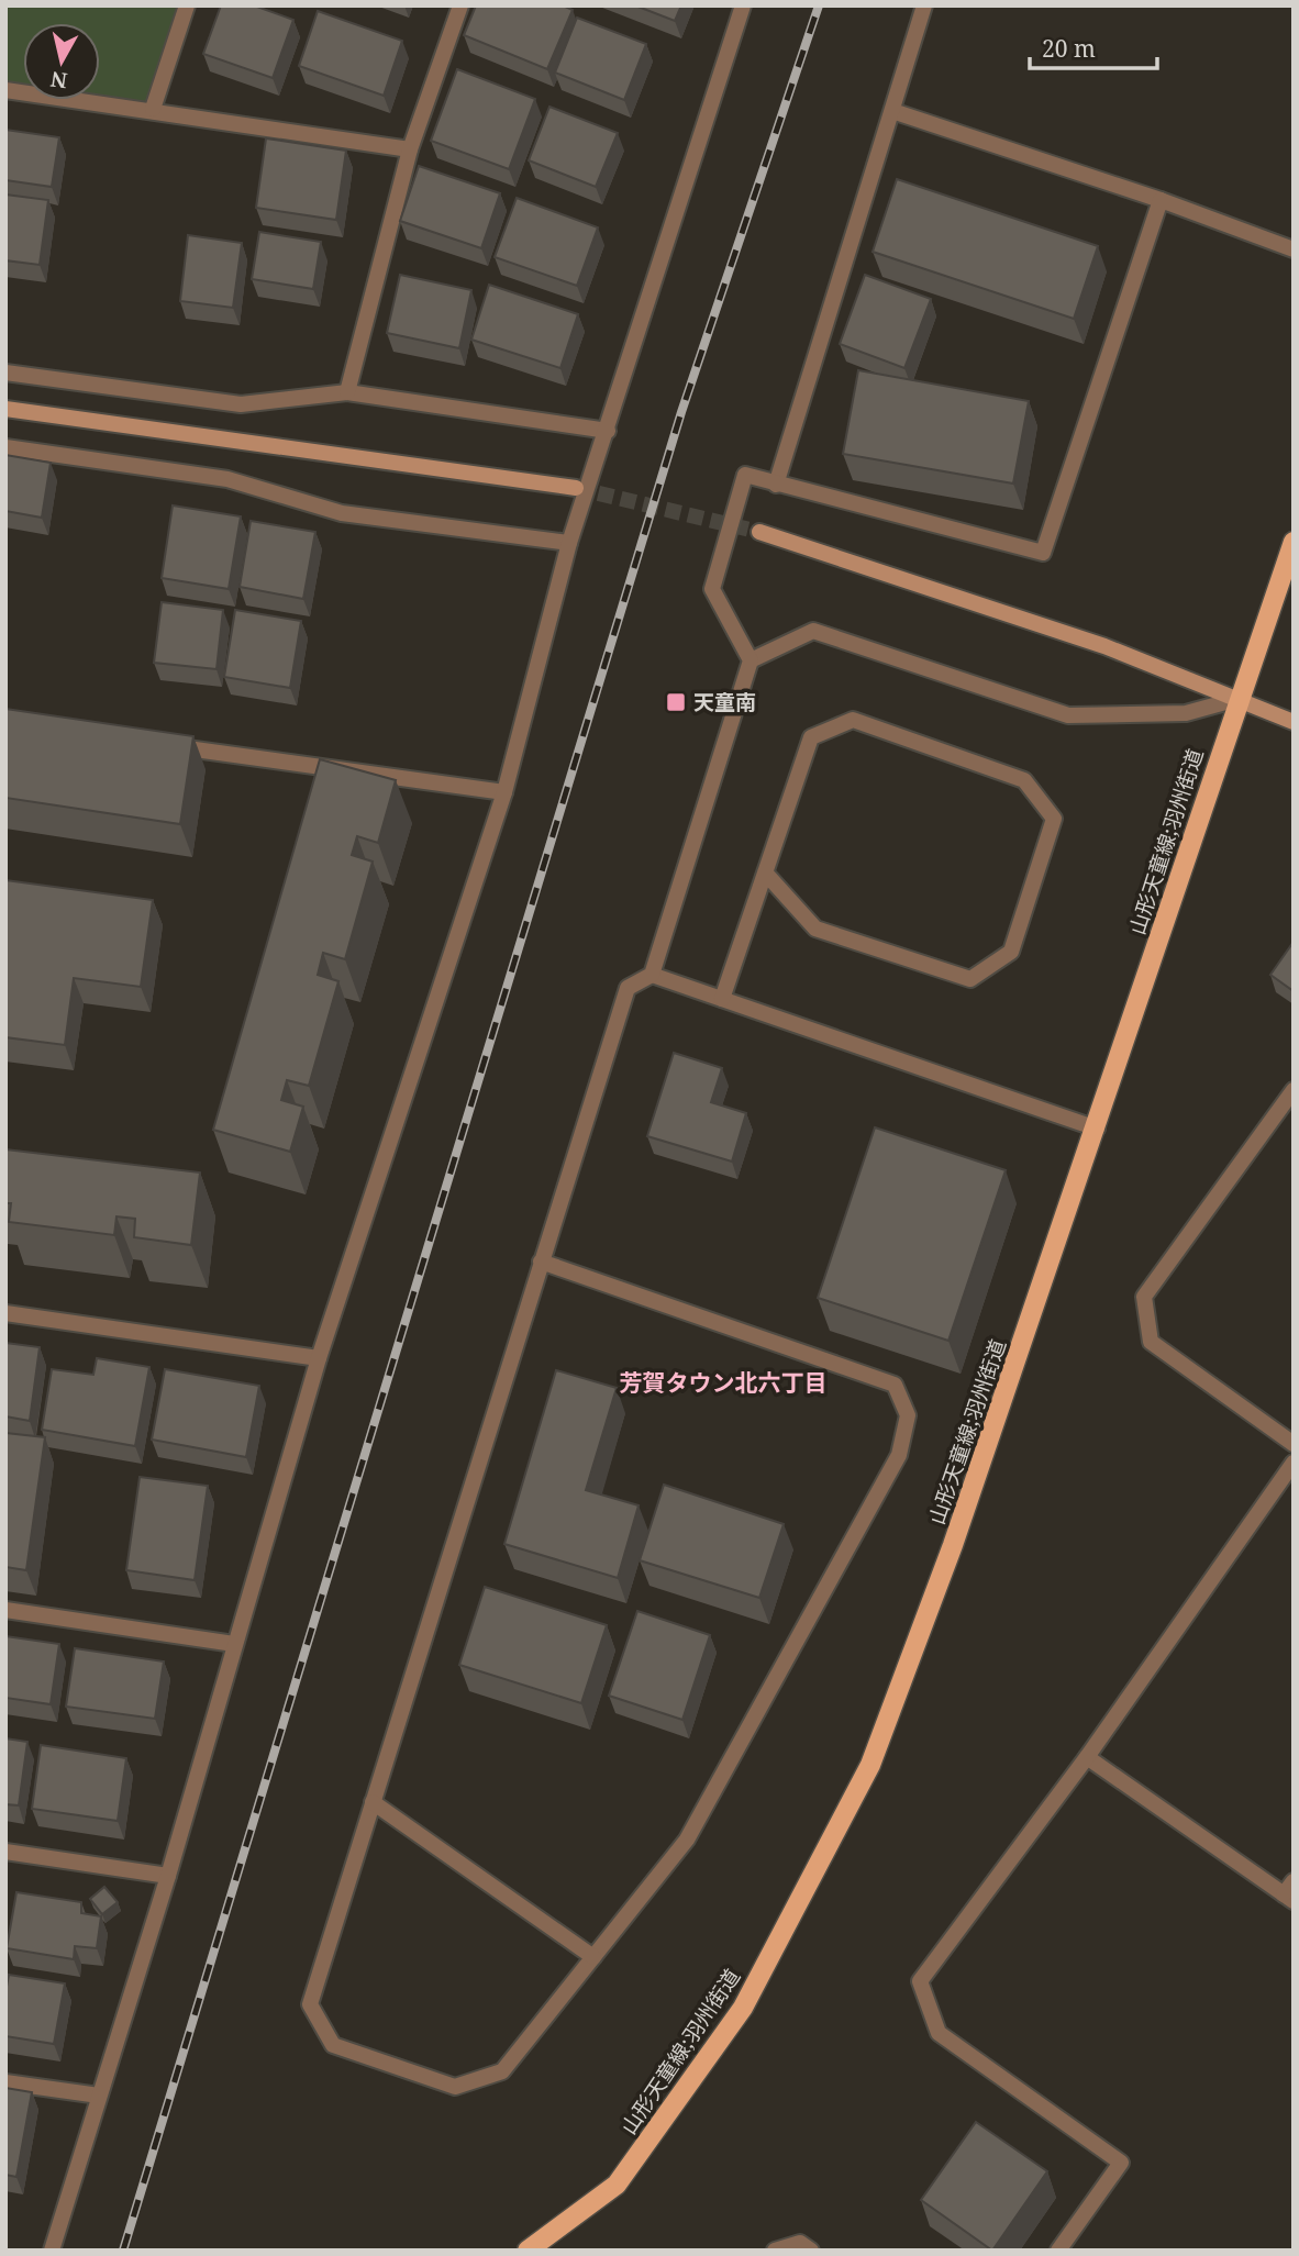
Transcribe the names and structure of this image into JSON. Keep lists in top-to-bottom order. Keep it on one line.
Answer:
{"streets":{"main road":["山形天童線;羽州街道"]},"districts":["芳賀タウン北六丁目"],"places":{"transit":["天童南"]},"scale_bar":"20 m","north":"bottom"}
